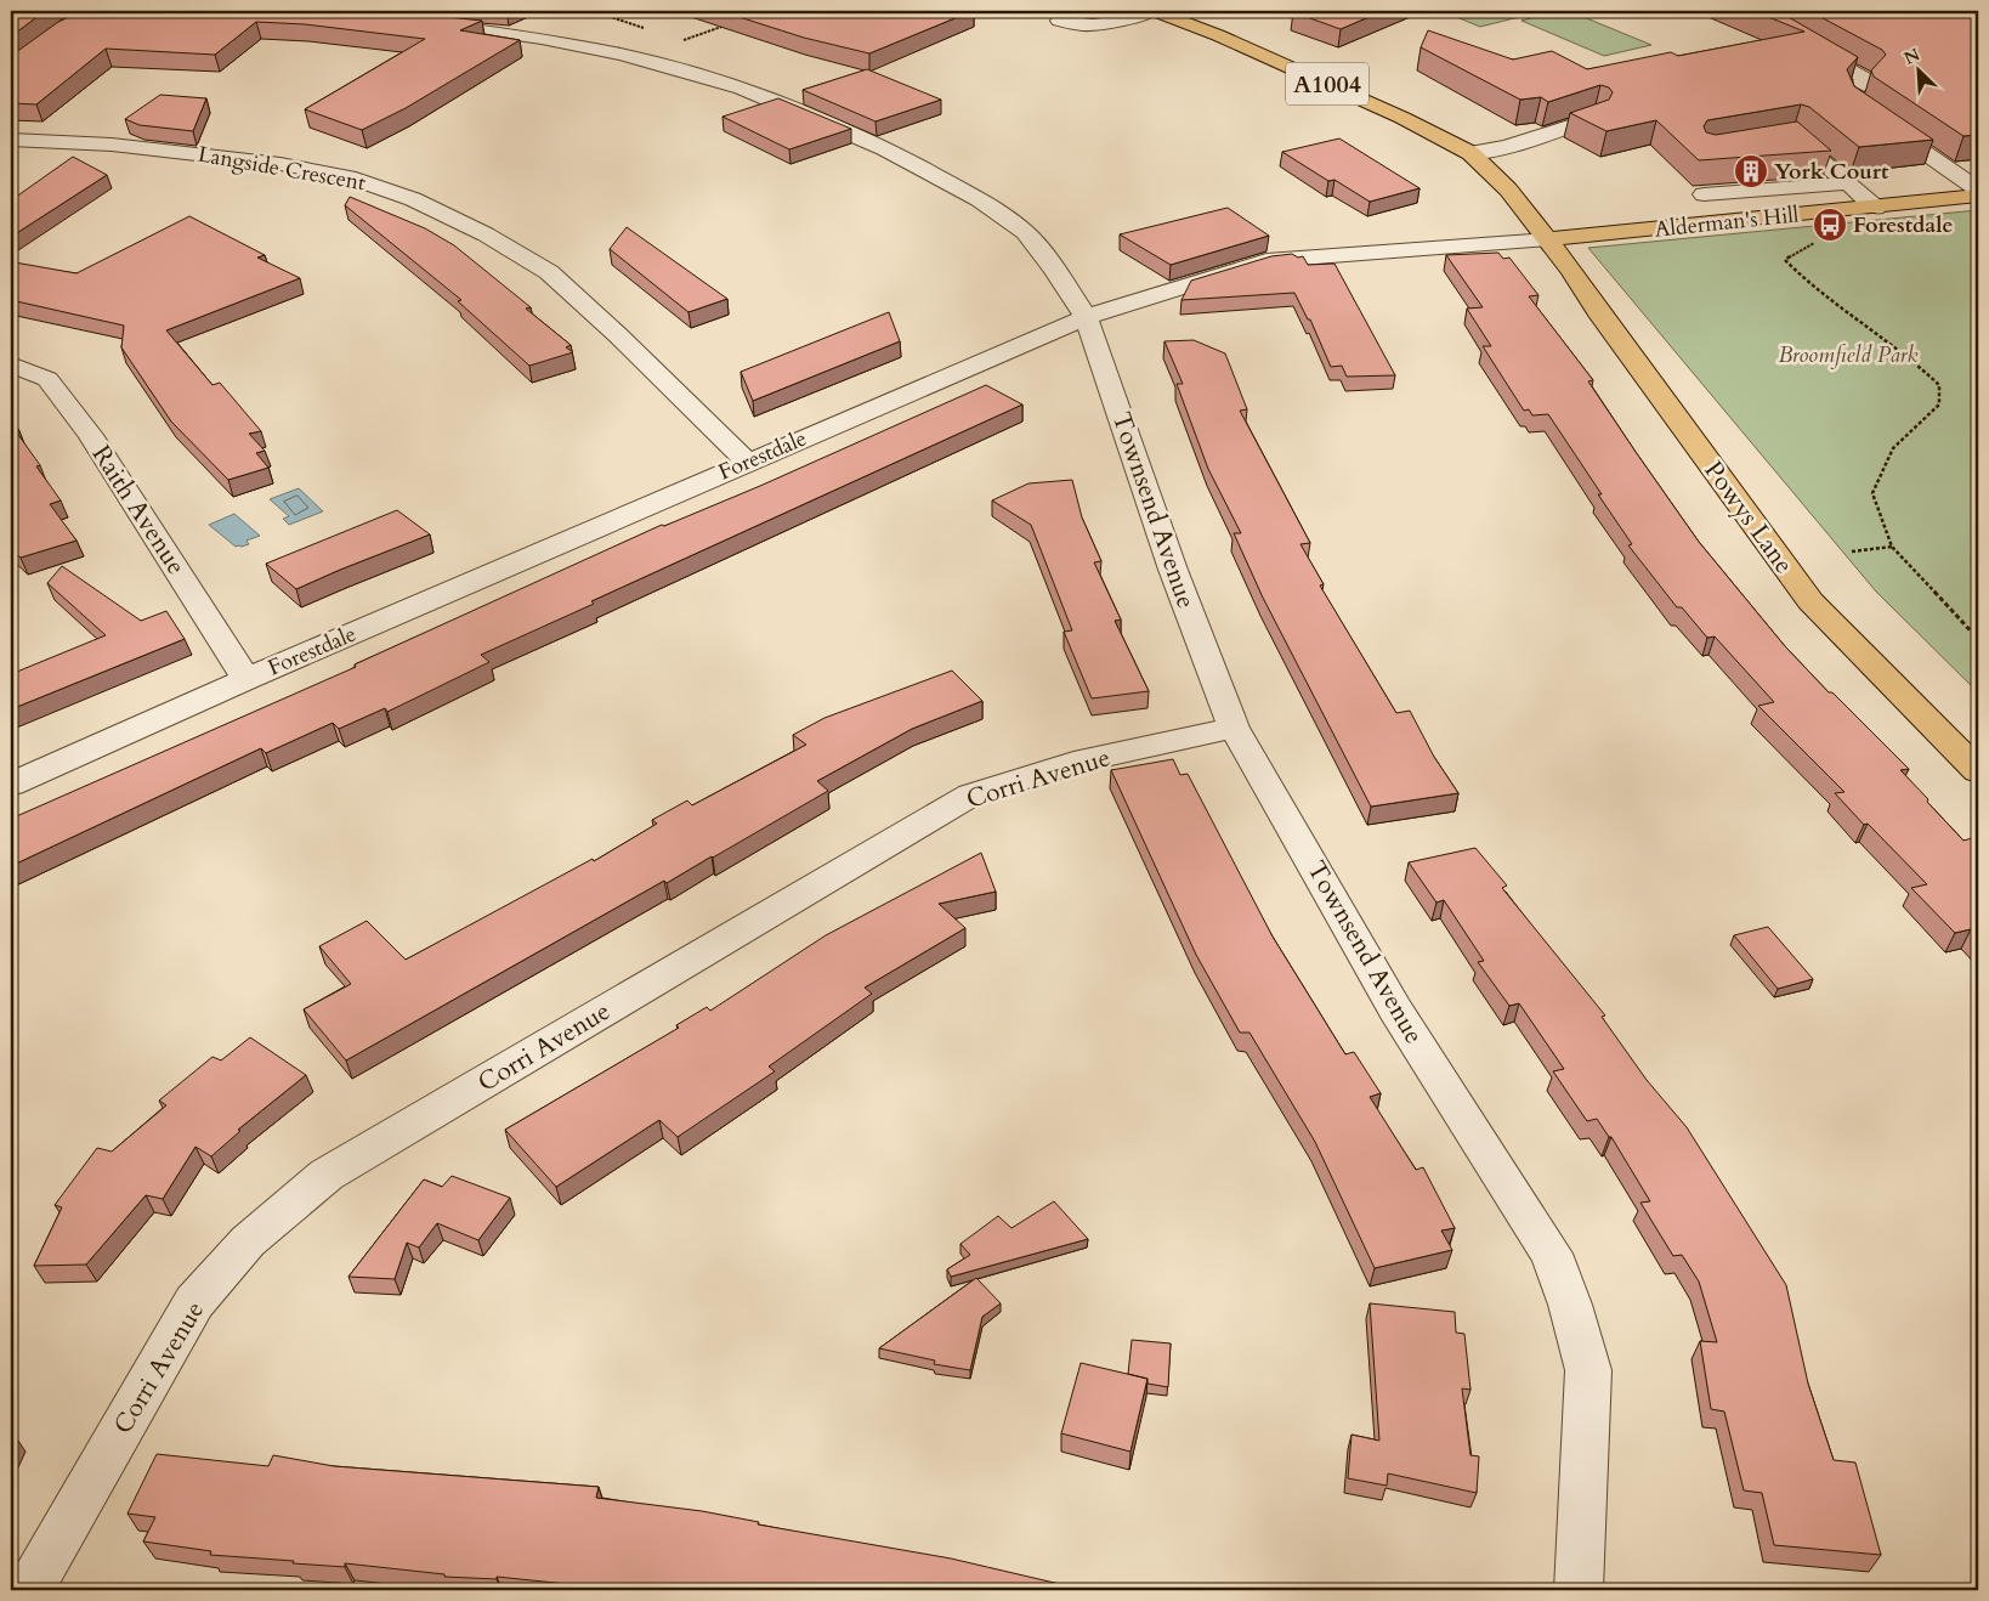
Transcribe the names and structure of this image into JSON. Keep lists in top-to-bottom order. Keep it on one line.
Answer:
{"streets":{"main road":["A1004","Alderman's Hill","Powys Lane"],"street":["Langside Crescent","Forestdale","Raith Avenue","Townsend Avenue","Corri Avenue"]},"crossings":[["A1004","Alderman's Hill"],["A1004","Forestdale"],["A1004","Powys Lane"],["Langside Crescent","Forestdale"],["Alderman's Hill","Forestdale"],["Alderman's Hill","Powys Lane"],["Forestdale","Raith Avenue"],["Forestdale","Townsend Avenue"],["Forestdale","Powys Lane"],["Townsend Avenue","Corri Avenue"]],"parks":["Broomfield Park"],"places":{"building":["York Court"],"bus stop":["Forestdale"]},"north":"top left"}
